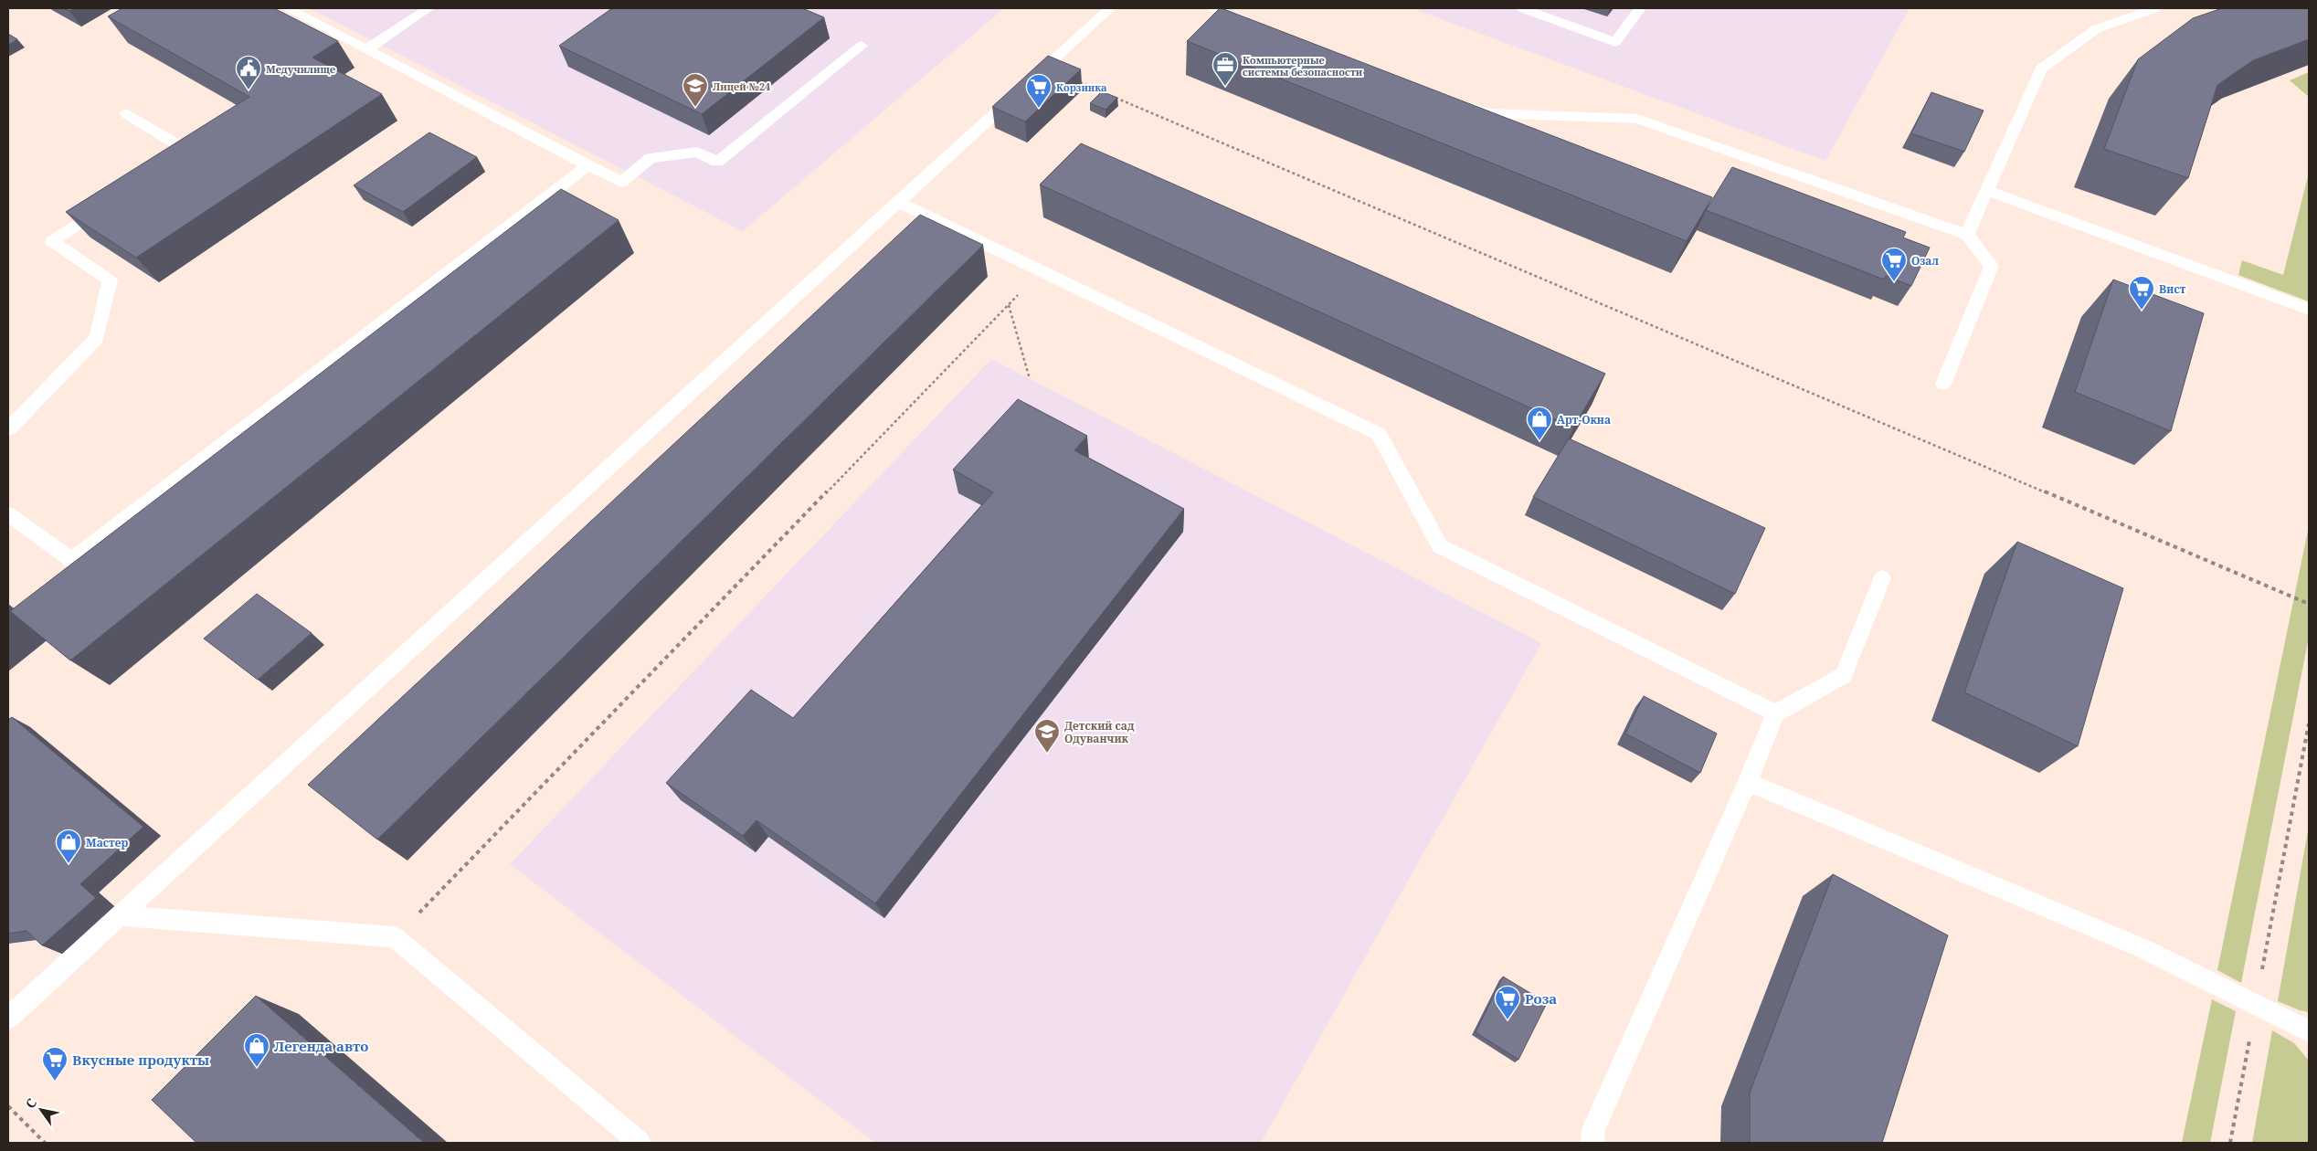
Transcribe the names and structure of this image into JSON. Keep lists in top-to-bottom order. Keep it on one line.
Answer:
{"places":{"office":["Компьютерные системы безопасности"],"public building":["Медучилище"],"school or university":["Лицей №24","Детский сад Одуванчик"],"supermarket":["Корзинка","Озал","Вист","Роза","Вкусные продукты"],"shop":["Арт-Окна","Мастер","Легенда авто"]},"north":"top left"}
